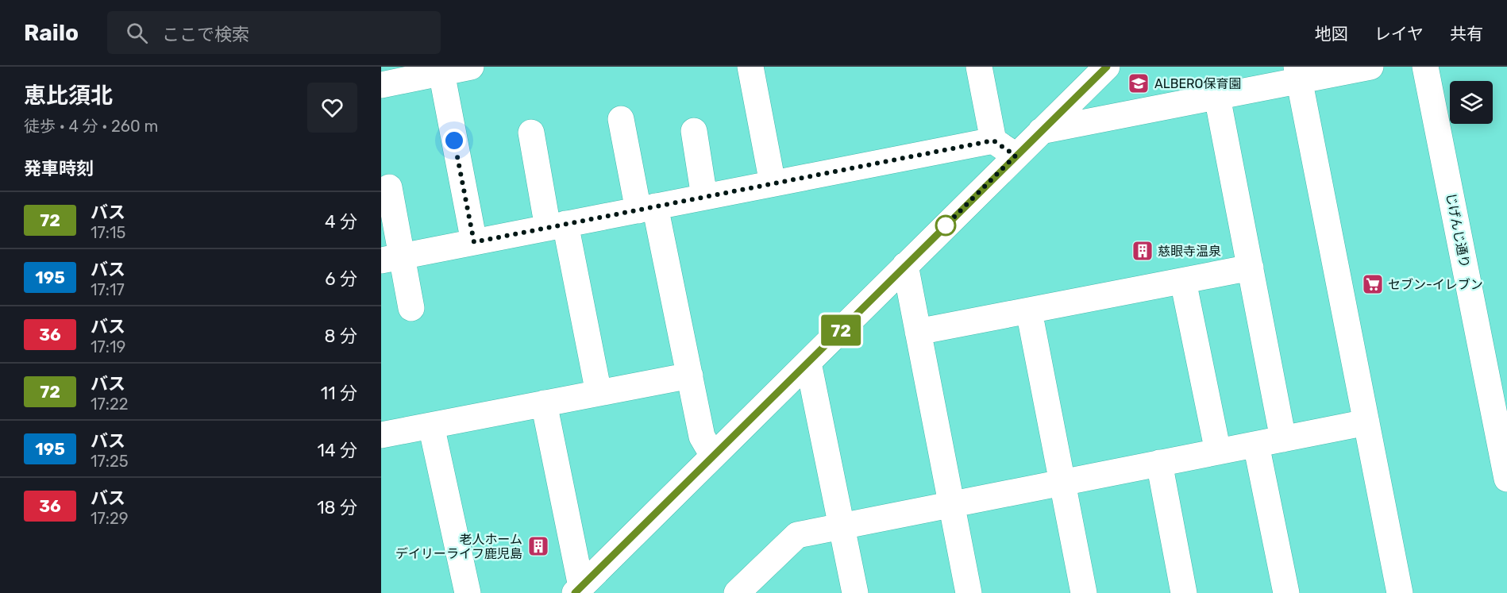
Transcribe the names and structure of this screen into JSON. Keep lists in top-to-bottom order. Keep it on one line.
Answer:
{"streets":{"street":["じげんじ通り"]},"places":{"school or university":["ALBERO保育園"],"building":["慈眼寺温泉","老人ホーム デイリーライフ鹿児島"],"supermarket":["セブン-イレブン"]},"lines":["bus line 72"],"page":{"header":"Railo","search":"ここで検索","nav":["地図","レイヤ","共有"],"heading":[["恵比須北","徒歩 · 4 分 · 260 m"],"発車時刻"],"on_map":"72","list":[{"mark":"72","name":"バス","note":"17:15","value":"4 分"},{"mark":"195","name":"バス","note":"17:17","value":"6 分"},{"mark":"36","name":"バス","note":"17:19","value":"8 分"},{"mark":"72","name":"バス","note":"17:22","value":"11 分"},{"mark":"195","name":"バス","note":"17:25","value":"14 分"},{"mark":"36","name":"バス","note":"17:29","value":"18 分"}]}}
